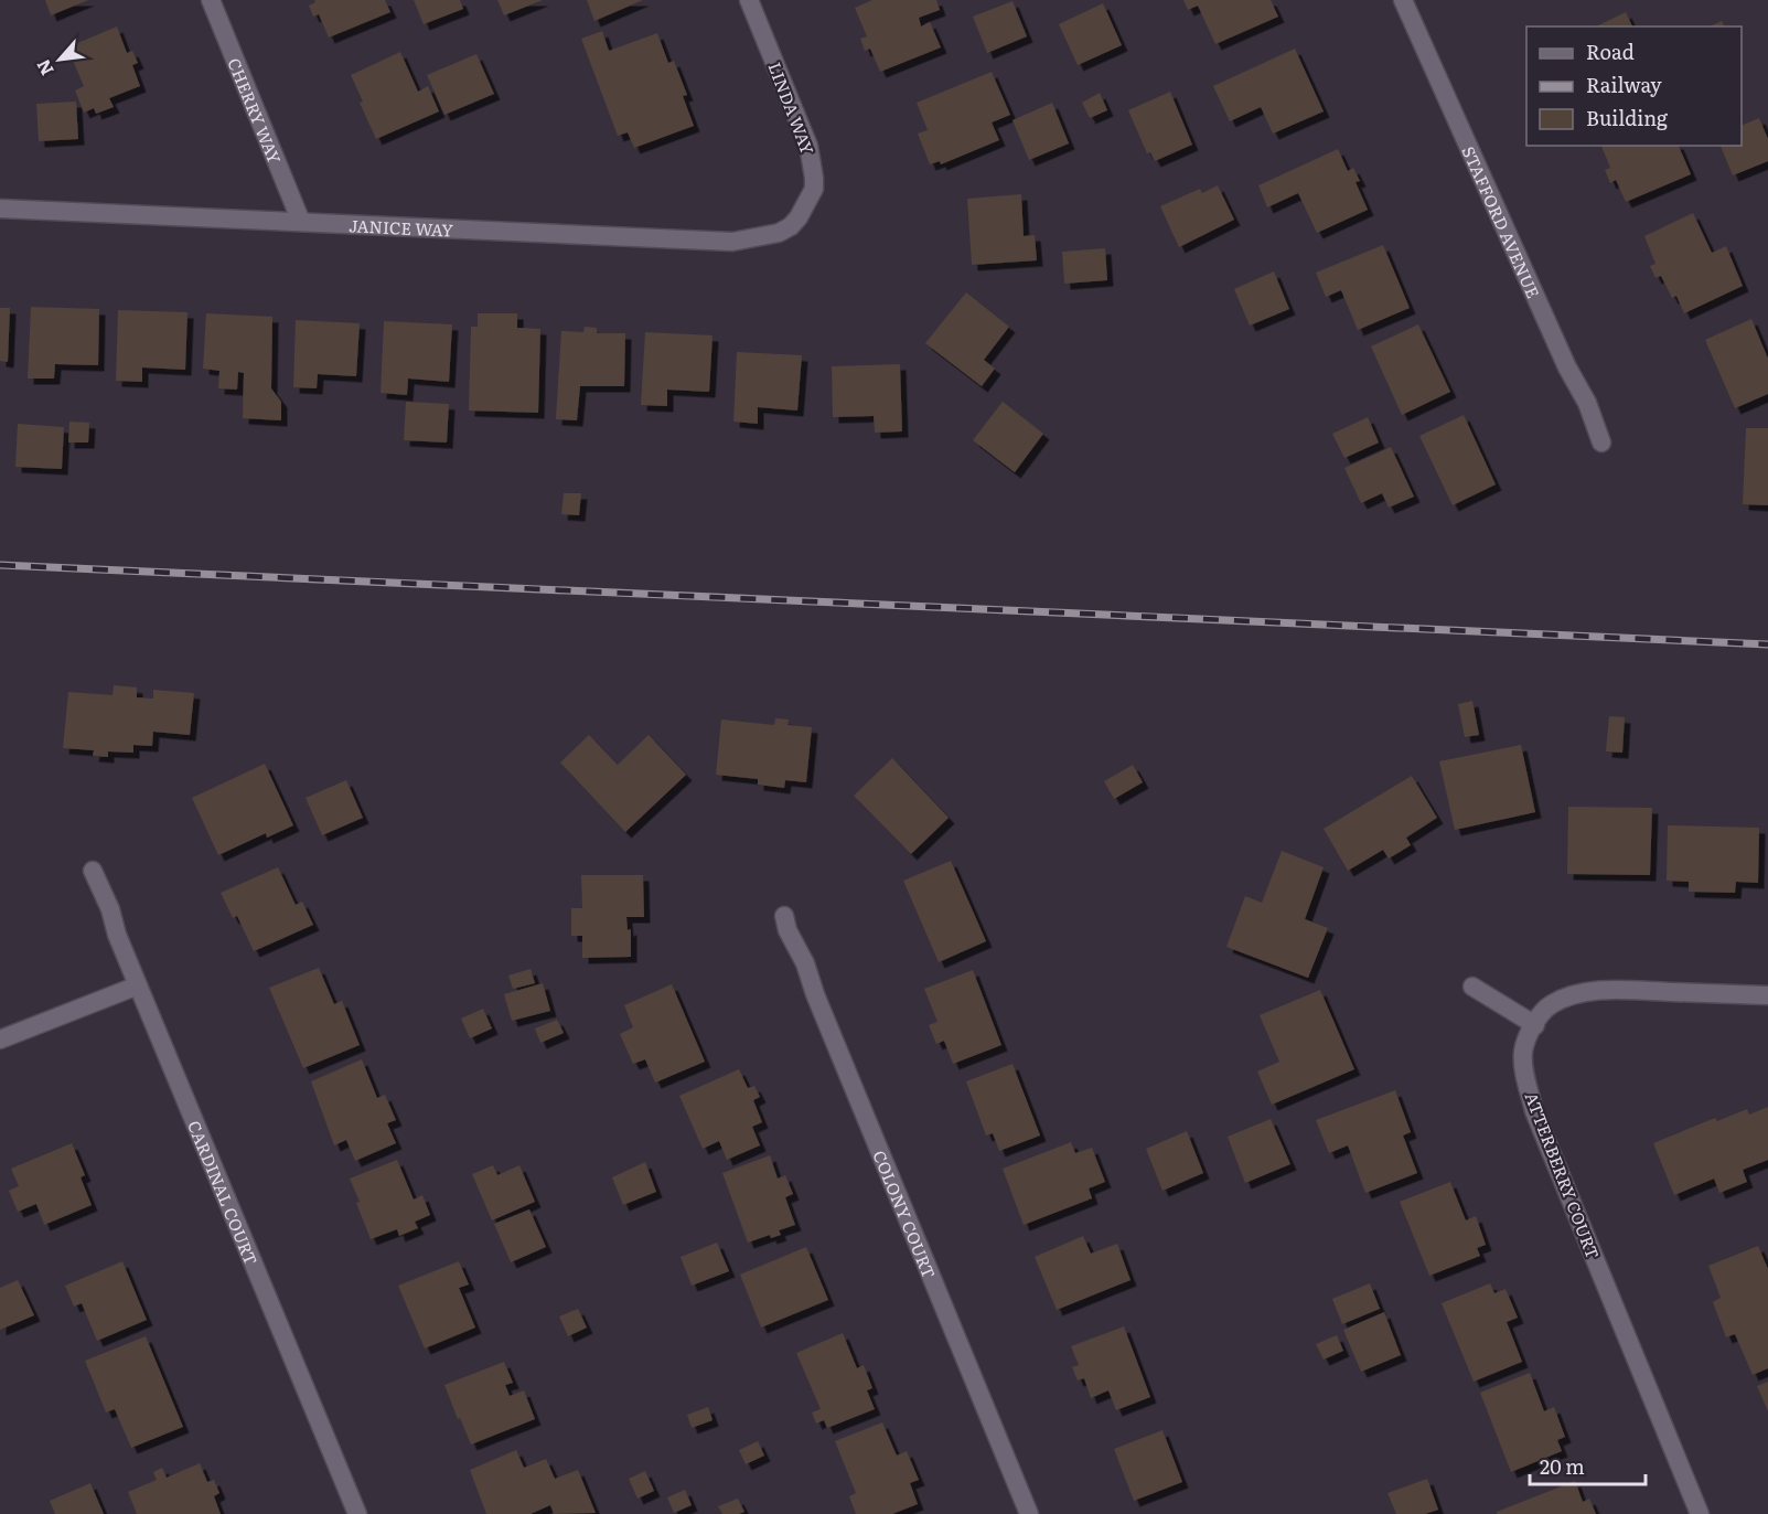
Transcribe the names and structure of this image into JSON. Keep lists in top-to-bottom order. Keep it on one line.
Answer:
{"streets":{"street":["LINDA WAY","CHERRY WAY","STAFFORD AVENUE","JANICE WAY","ATTERBERRY COURT","CARDINAL COURT","COLONY COURT"]},"crossings":[["LINDA WAY","JANICE WAY"],["CHERRY WAY","JANICE WAY"]],"legend":["Road","Railway","Building"],"scale_bar":"20 m","north":"bottom left"}
